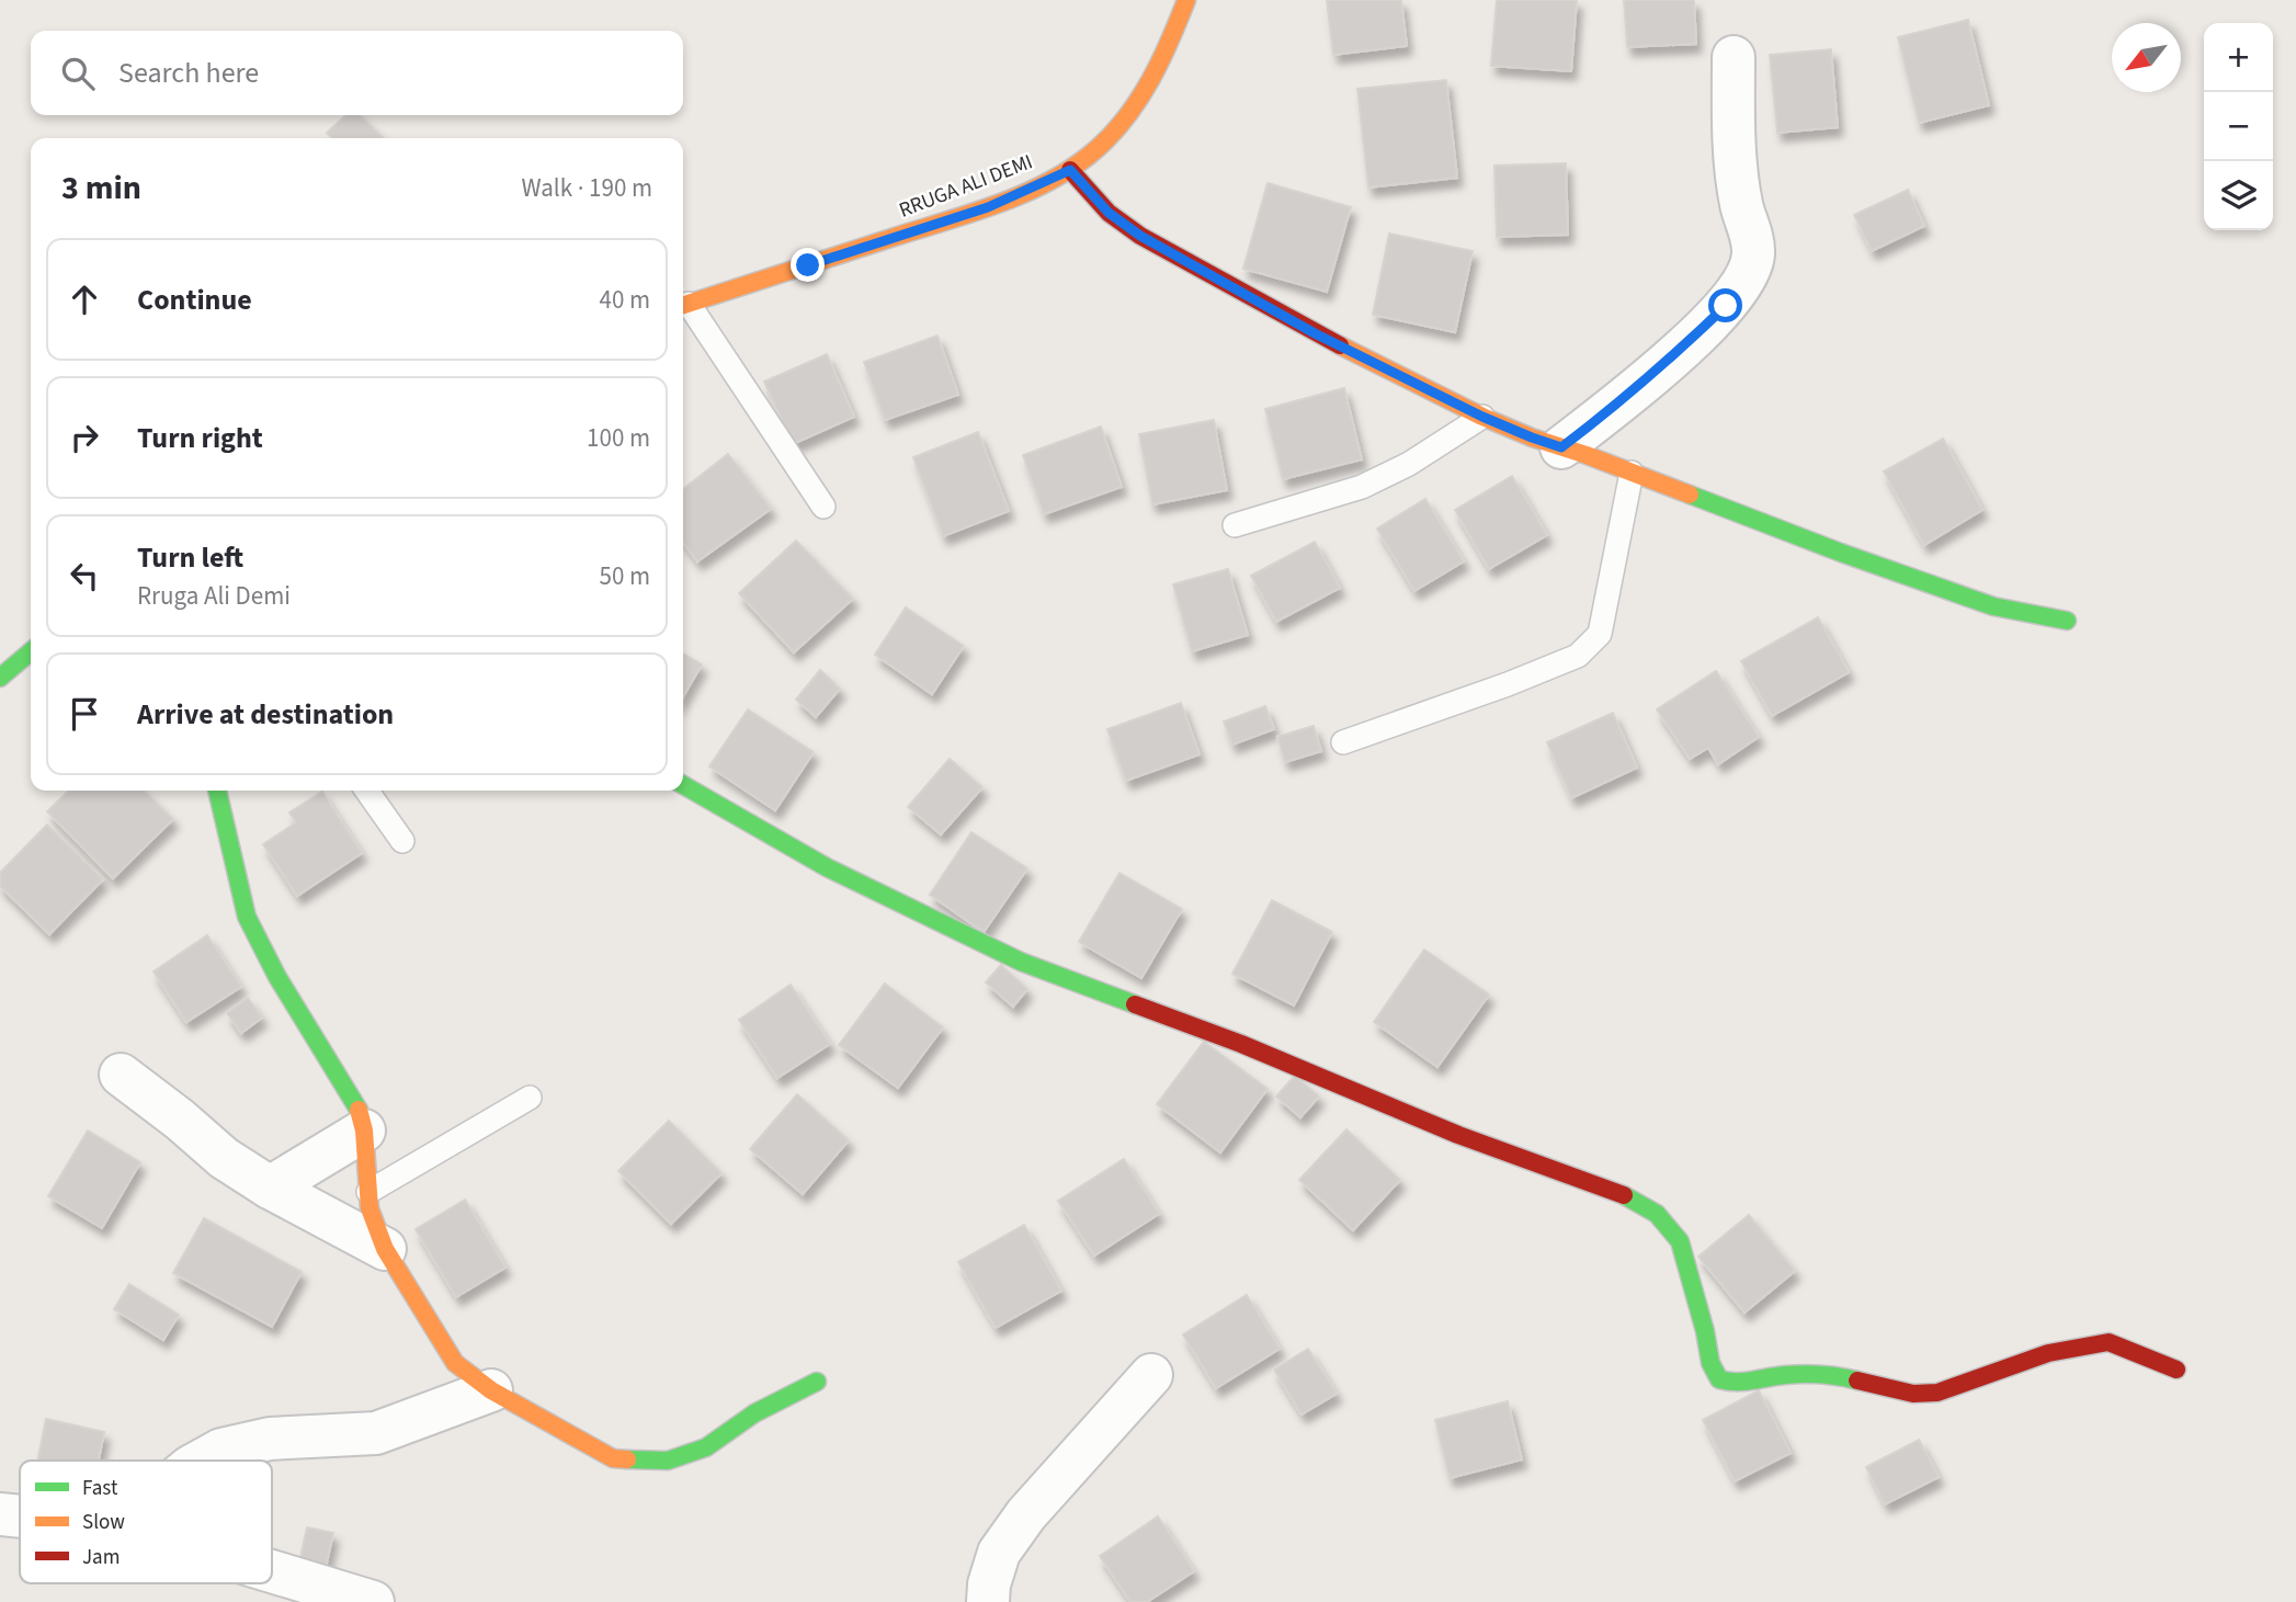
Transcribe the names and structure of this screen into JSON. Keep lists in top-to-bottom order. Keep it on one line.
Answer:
{"streets":{"street":["RRUGA ALI DEMI"]},"legend":["Fast","Slow","Jam"],"north":"bottom left","page":{"map_buttons":["+","−"],"search":"Search here","heading":["3 min","Walk · 190 m"],"list":[["Continue","40 m"],["Turn right","100 m"],["Turn left","Rruga Ali Demi","50 m"],"Arrive at destination"]}}
